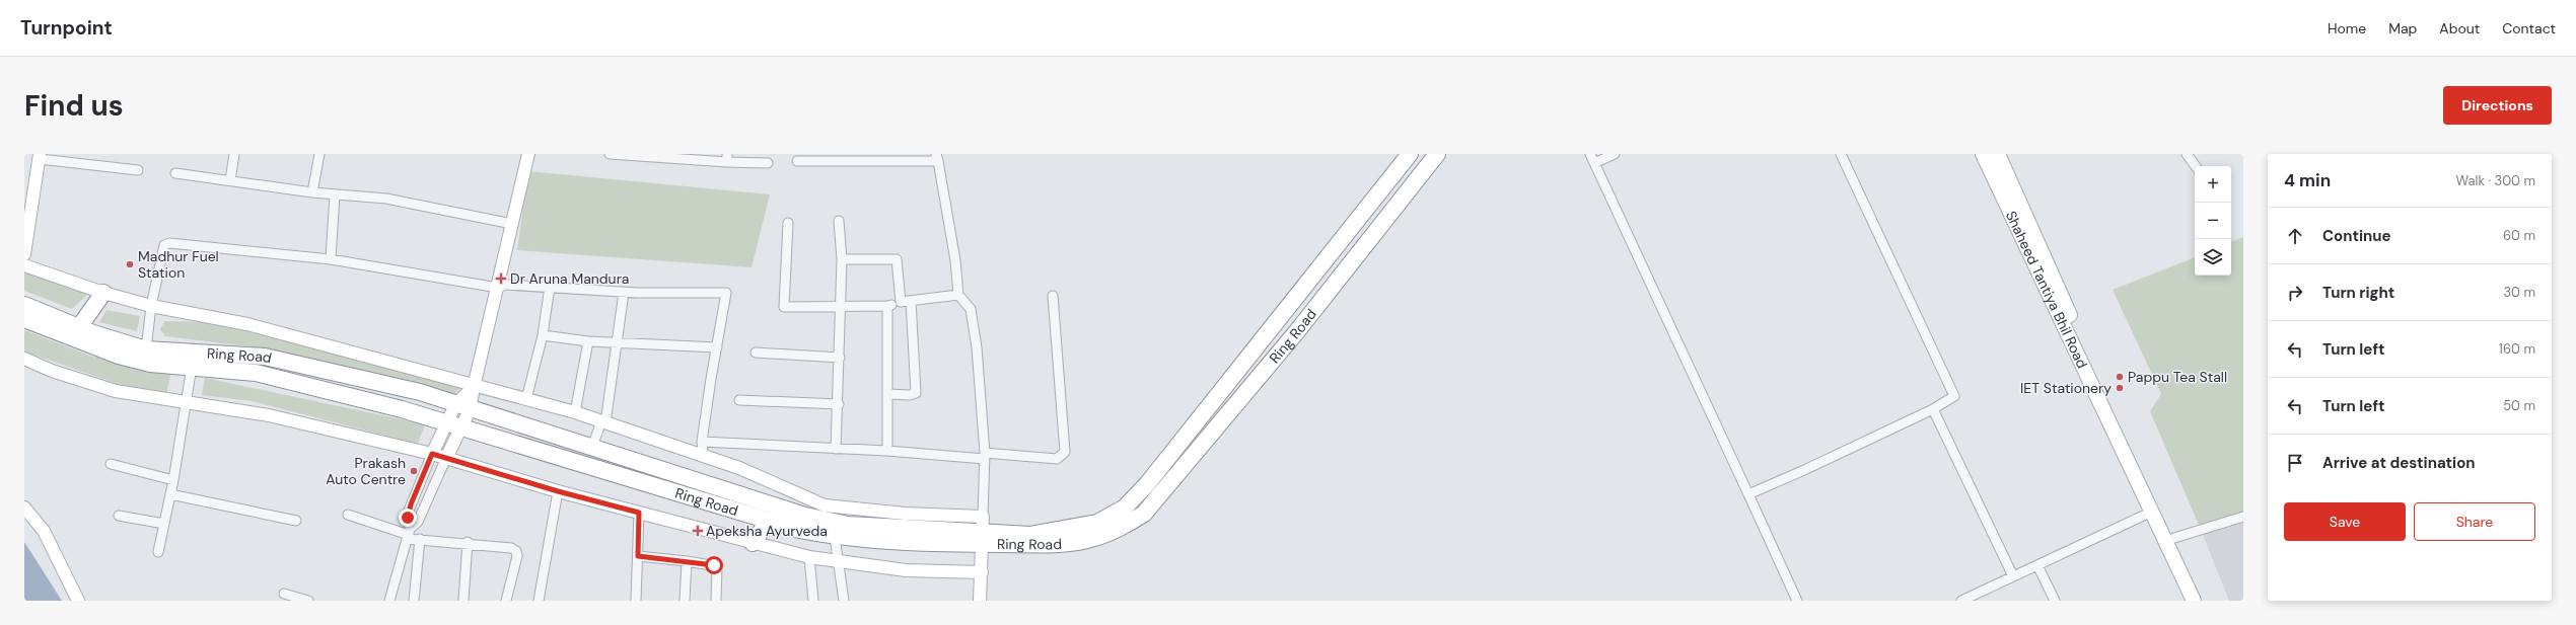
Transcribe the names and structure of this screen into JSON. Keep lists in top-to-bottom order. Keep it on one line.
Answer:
{"streets":{"highway":["Ring Road"],"main road":["Shaheed Tantiya Bhil Road"]},"places":{"other":["Madhur Fuel Station","Pappu Tea Stall","IET Stationery","Prakash Auto Centre"],"health":["Dr Aruna Mandura","Apeksha Ayurveda"]},"page":{"header":"Turnpoint","nav":["Home","Map","About","Contact"],"buttons":["Directions",["Save","Share"]],"title":"Find us","heading":["4 min","Walk · 300 m"],"map_buttons":["+","−"],"list":[["Continue","60 m"],["Turn right","30 m"],["Turn left","160 m"],["Turn left","50 m"],"Arrive at destination"]}}
